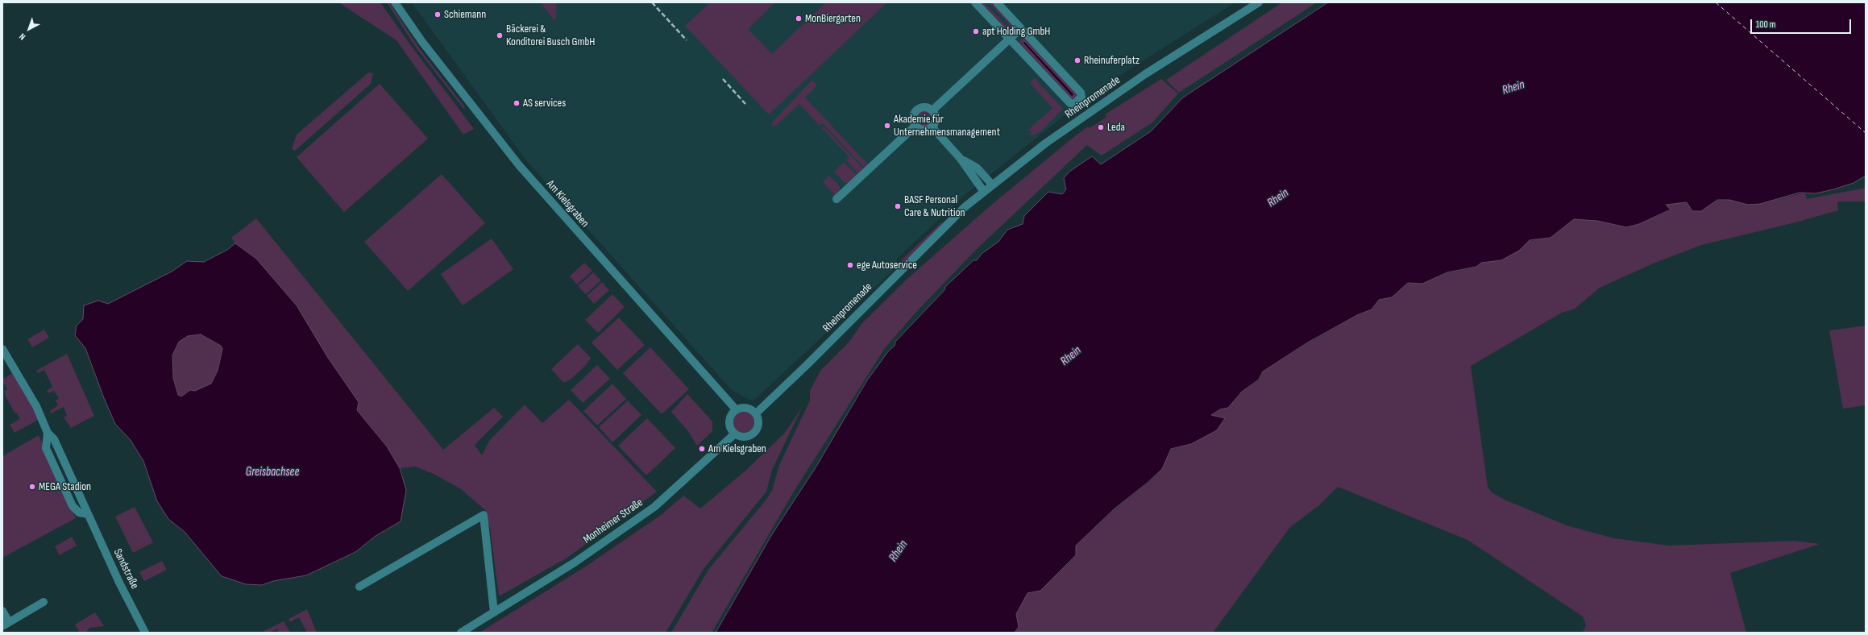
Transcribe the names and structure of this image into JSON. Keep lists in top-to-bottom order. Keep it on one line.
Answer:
{"streets":{"street":["Rheinpromenade","Am Kielsgraben","Monheimer Straße","Sandstraße"]},"crossings":[["Rheinpromenade","Am Kielsgraben"],["Rheinpromenade","Monheimer Straße"],["Am Kielsgraben","Monheimer Straße"]],"water":["Rhein","Greisbachsee"],"places":["Schiemann","MonBiergarten","apt Holding GmbH","Bäckerei & Konditorei Busch GmbH","Rheinuferplatz","AS services","Akademie für Unternehmensmanagement","Leda","BASF Personal Care & Nutrition","ege Autoservice","Am Kielsgraben","MEGA Stadion"],"scale_bar":"100 m","north":"bottom left"}
